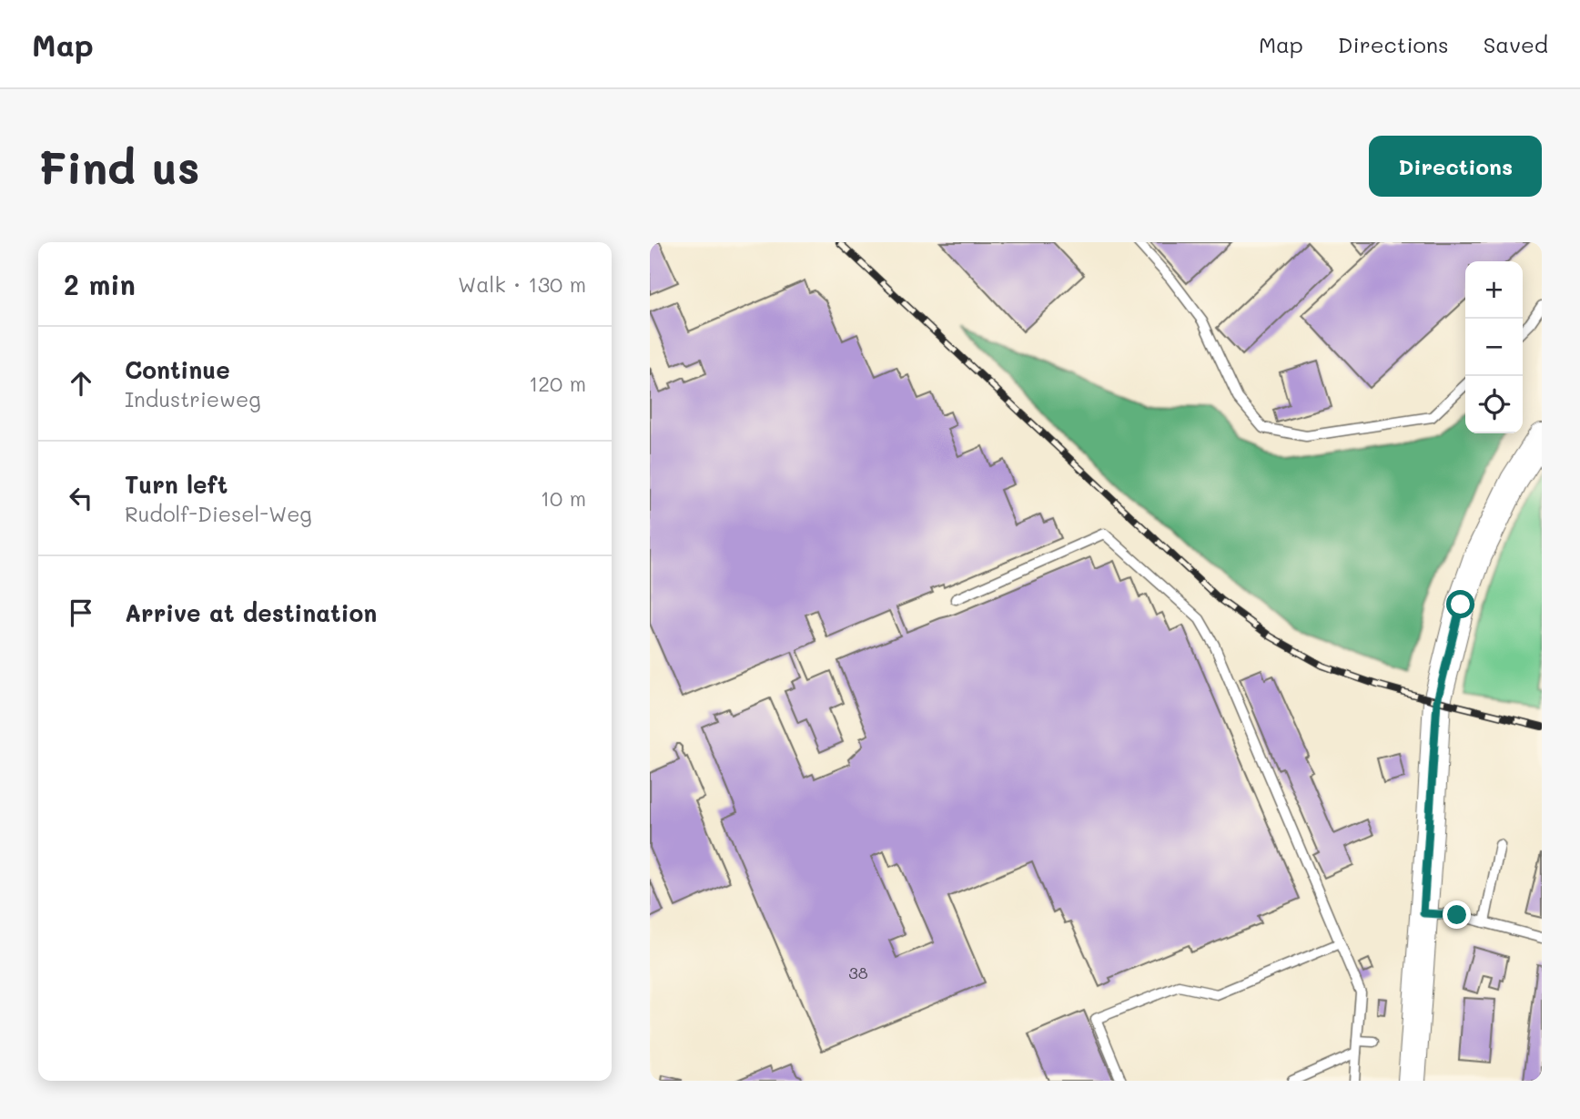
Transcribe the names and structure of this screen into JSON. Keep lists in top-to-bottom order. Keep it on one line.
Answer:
{"house_numbers":["38"],"page":{"header":"Map","nav":["Map","Directions","Saved"],"buttons":"Directions","title":"Find us","heading":["2 min","Walk · 130 m"],"map_buttons":["+","−"],"list":[["Continue","Industrieweg","120 m"],["Turn left","Rudolf-Diesel-Weg","10 m"],"Arrive at destination"]}}
